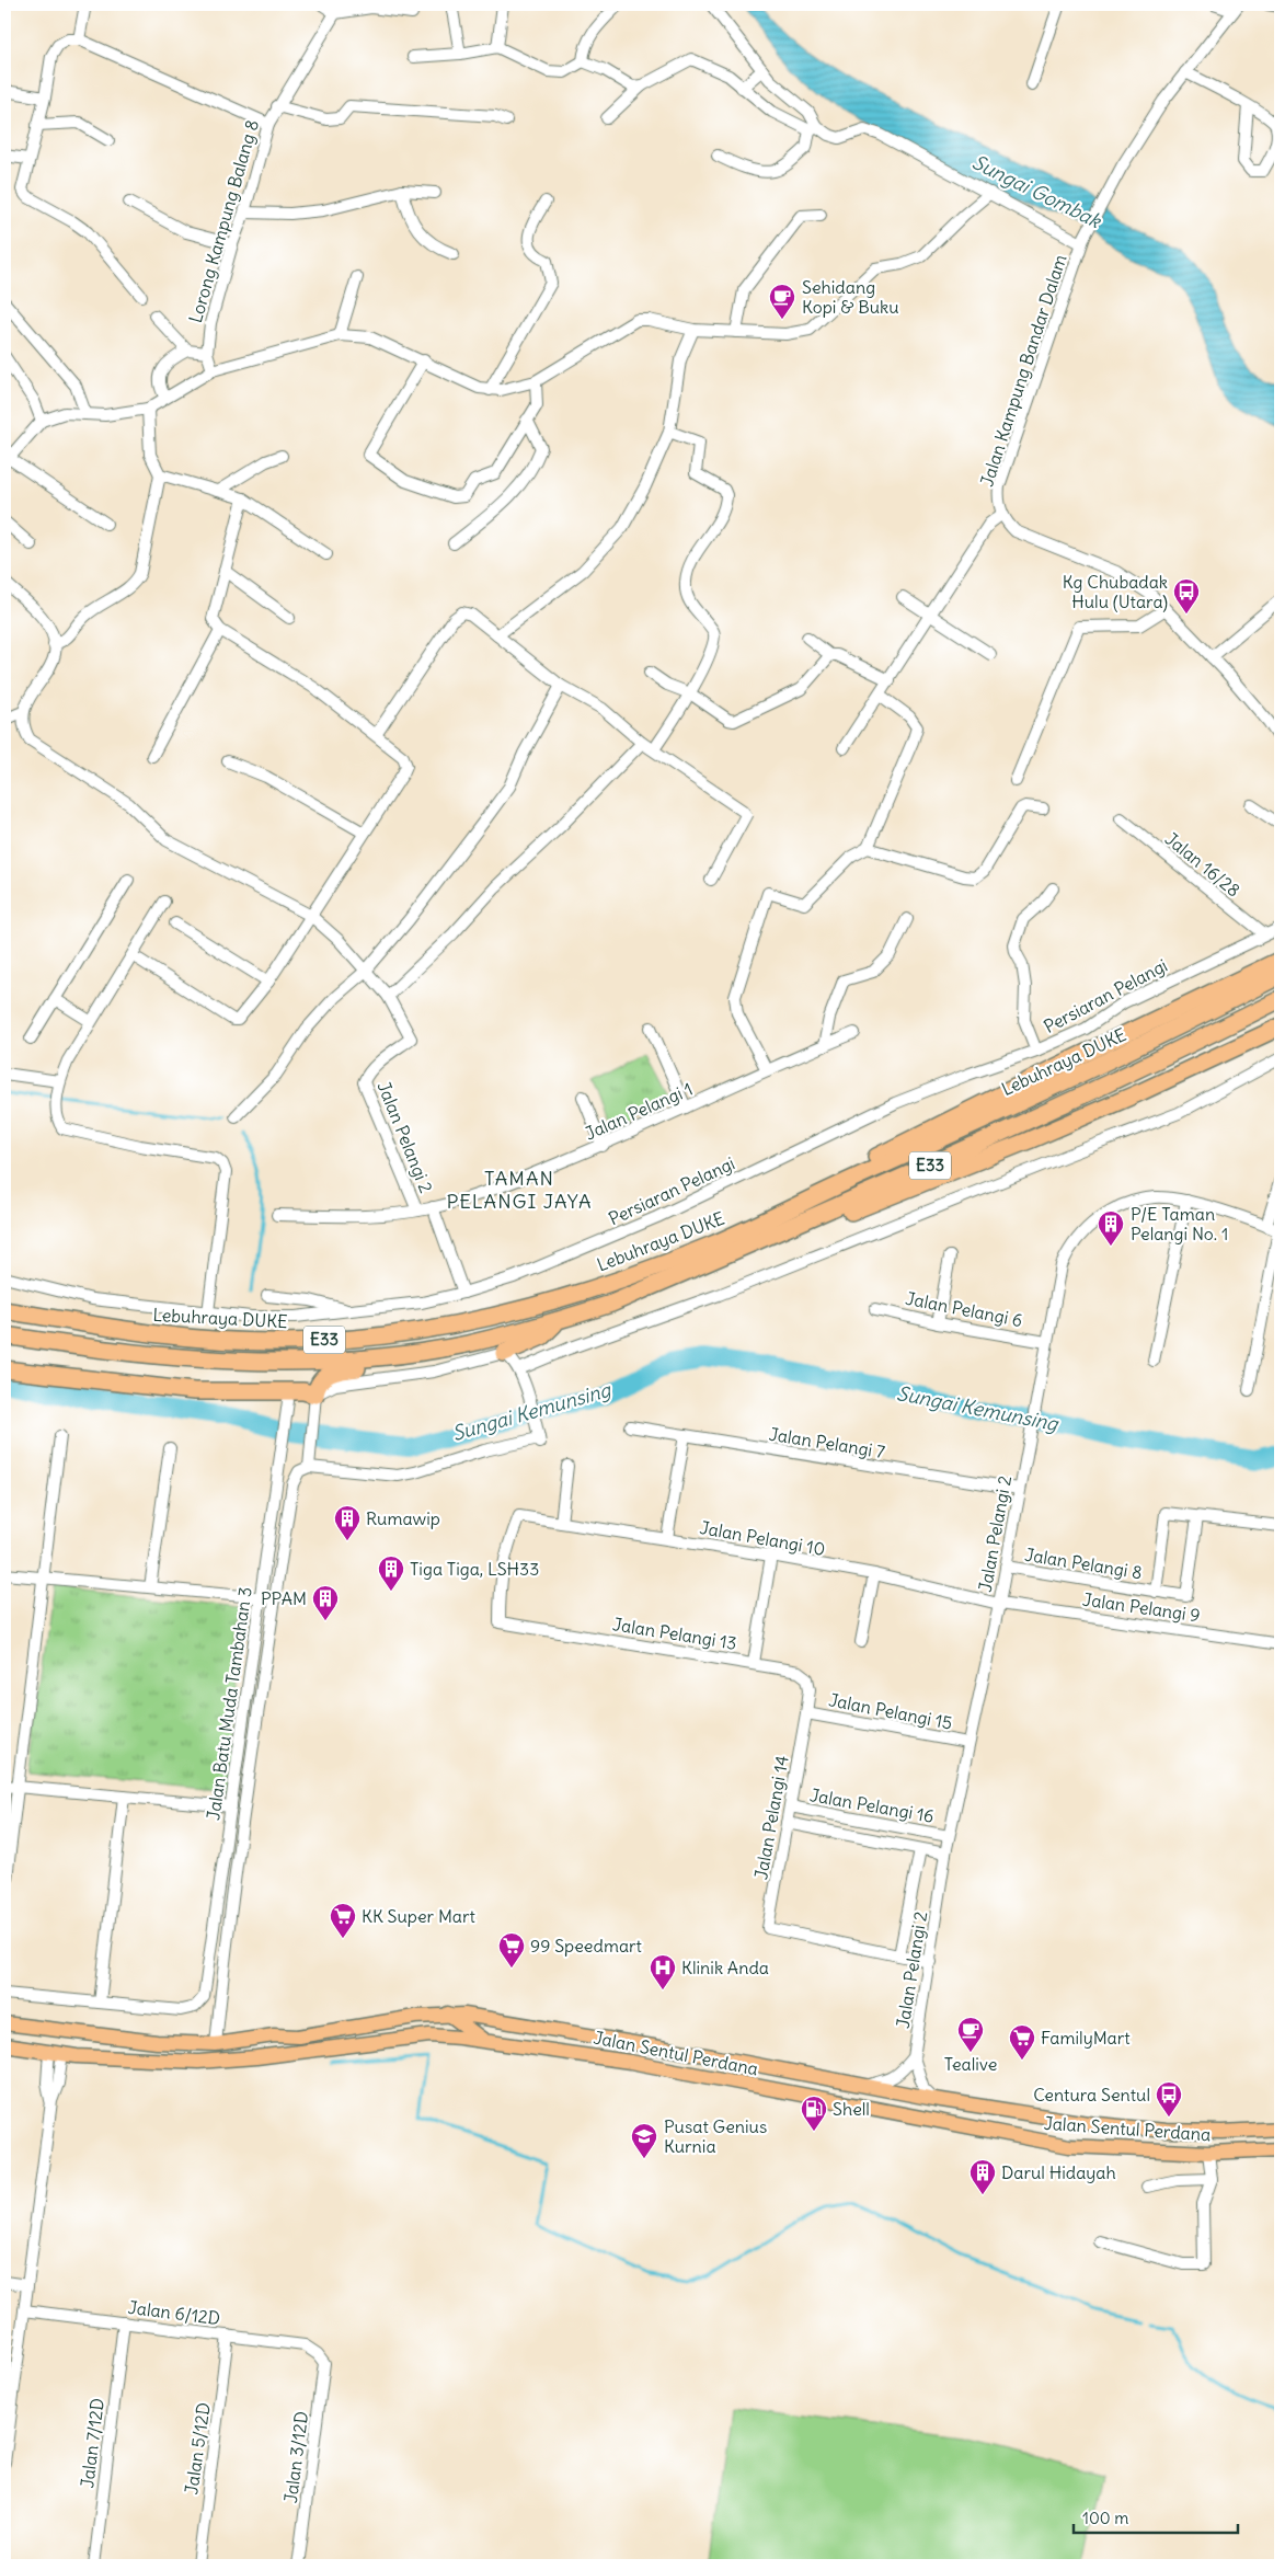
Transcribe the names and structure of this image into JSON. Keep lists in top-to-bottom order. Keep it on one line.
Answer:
{"streets":{"highway":["Lebuhraya DUKE","E33"],"main road":["Jalan Sentul Perdana"],"street":["Lorong Kampung Balang 8","Jalan Kampung Bandar Dalam","Jalan 16/28","Persiaran Pelangi","Jalan Pelangi 1","Jalan Pelangi 2","Jalan Pelangi 6","Jalan Pelangi 7","Jalan Pelangi 10","Jalan Pelangi 8","Jalan Pelangi 9","Jalan Pelangi 13","Jalan Batu Muda Tambahan 3","Jalan Pelangi 15","Jalan Pelangi 16","Jalan Pelangi 14","Jalan 6/12D","Jalan 7/12D","Jalan 5/12D","Jalan 3/12D"]},"crossings":[["Jalan 16/28","Persiaran Pelangi"],["Jalan Pelangi 1","Jalan Pelangi 2"],["Jalan Pelangi 2","Jalan Pelangi 6"],["Jalan Pelangi 2","Jalan Pelangi 7"],["Jalan Pelangi 2","Jalan Pelangi 10"],["Jalan Pelangi 2","Jalan Pelangi 8"],["Jalan Pelangi 2","Jalan Pelangi 9"],["Jalan Pelangi 2","Jalan Pelangi 15"],["Jalan Pelangi 2","Jalan Pelangi 16"],["Jalan Pelangi 2","Jalan Sentul Perdana"],["Jalan Pelangi 10","Jalan Pelangi 9"],["Jalan Pelangi 10","Jalan Pelangi 13"],["Jalan Pelangi 13","Jalan Pelangi 15"],["Jalan Pelangi 13","Jalan Pelangi 14"],["Jalan Pelangi 15","Jalan Pelangi 14"],["Jalan Pelangi 16","Jalan Pelangi 14"],["Jalan 6/12D","Jalan 7/12D"],["Jalan 6/12D","Jalan 5/12D"],["Jalan 6/12D","Jalan 3/12D"]],"districts":["TAMAN PELANGI JAYA"],"water":["Sungai Gombak","Sungai Kemunsing"],"places":{"cafe":["Sehidang Kopi & Buku","Tealive"],"bus stop":["Kg Chubadak Hulu (Utara)","Centura Sentul"],"building":["P/E Taman Pelangi No. 1","Rumawip","Tiga Tiga, LSH33","PPAM","Darul Hidayah"],"supermarket":["KK Super Mart","99 Speedmart","FamilyMart"],"hospital":["Klinik Anda"],"fuel station":["Shell"],"school or university":["Pusat Genius Kurnia"]},"scale_bar":"100 m"}
